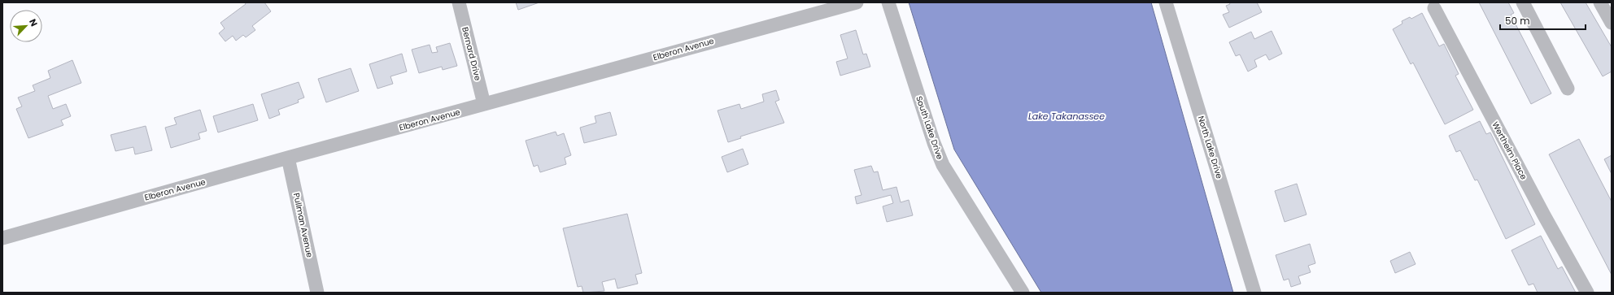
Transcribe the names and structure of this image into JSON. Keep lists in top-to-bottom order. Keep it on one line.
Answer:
{"streets":{"street":["Elberon Avenue","Bernard Drive","South Lake Drive","North Lake Drive","Wertheim Place","Pullman Avenue"]},"crossings":[["Elberon Avenue","Bernard Drive"],["Elberon Avenue","Pullman Avenue"]],"water":["Lake Takanassee"],"scale_bar":"50 m","north":"top right"}
